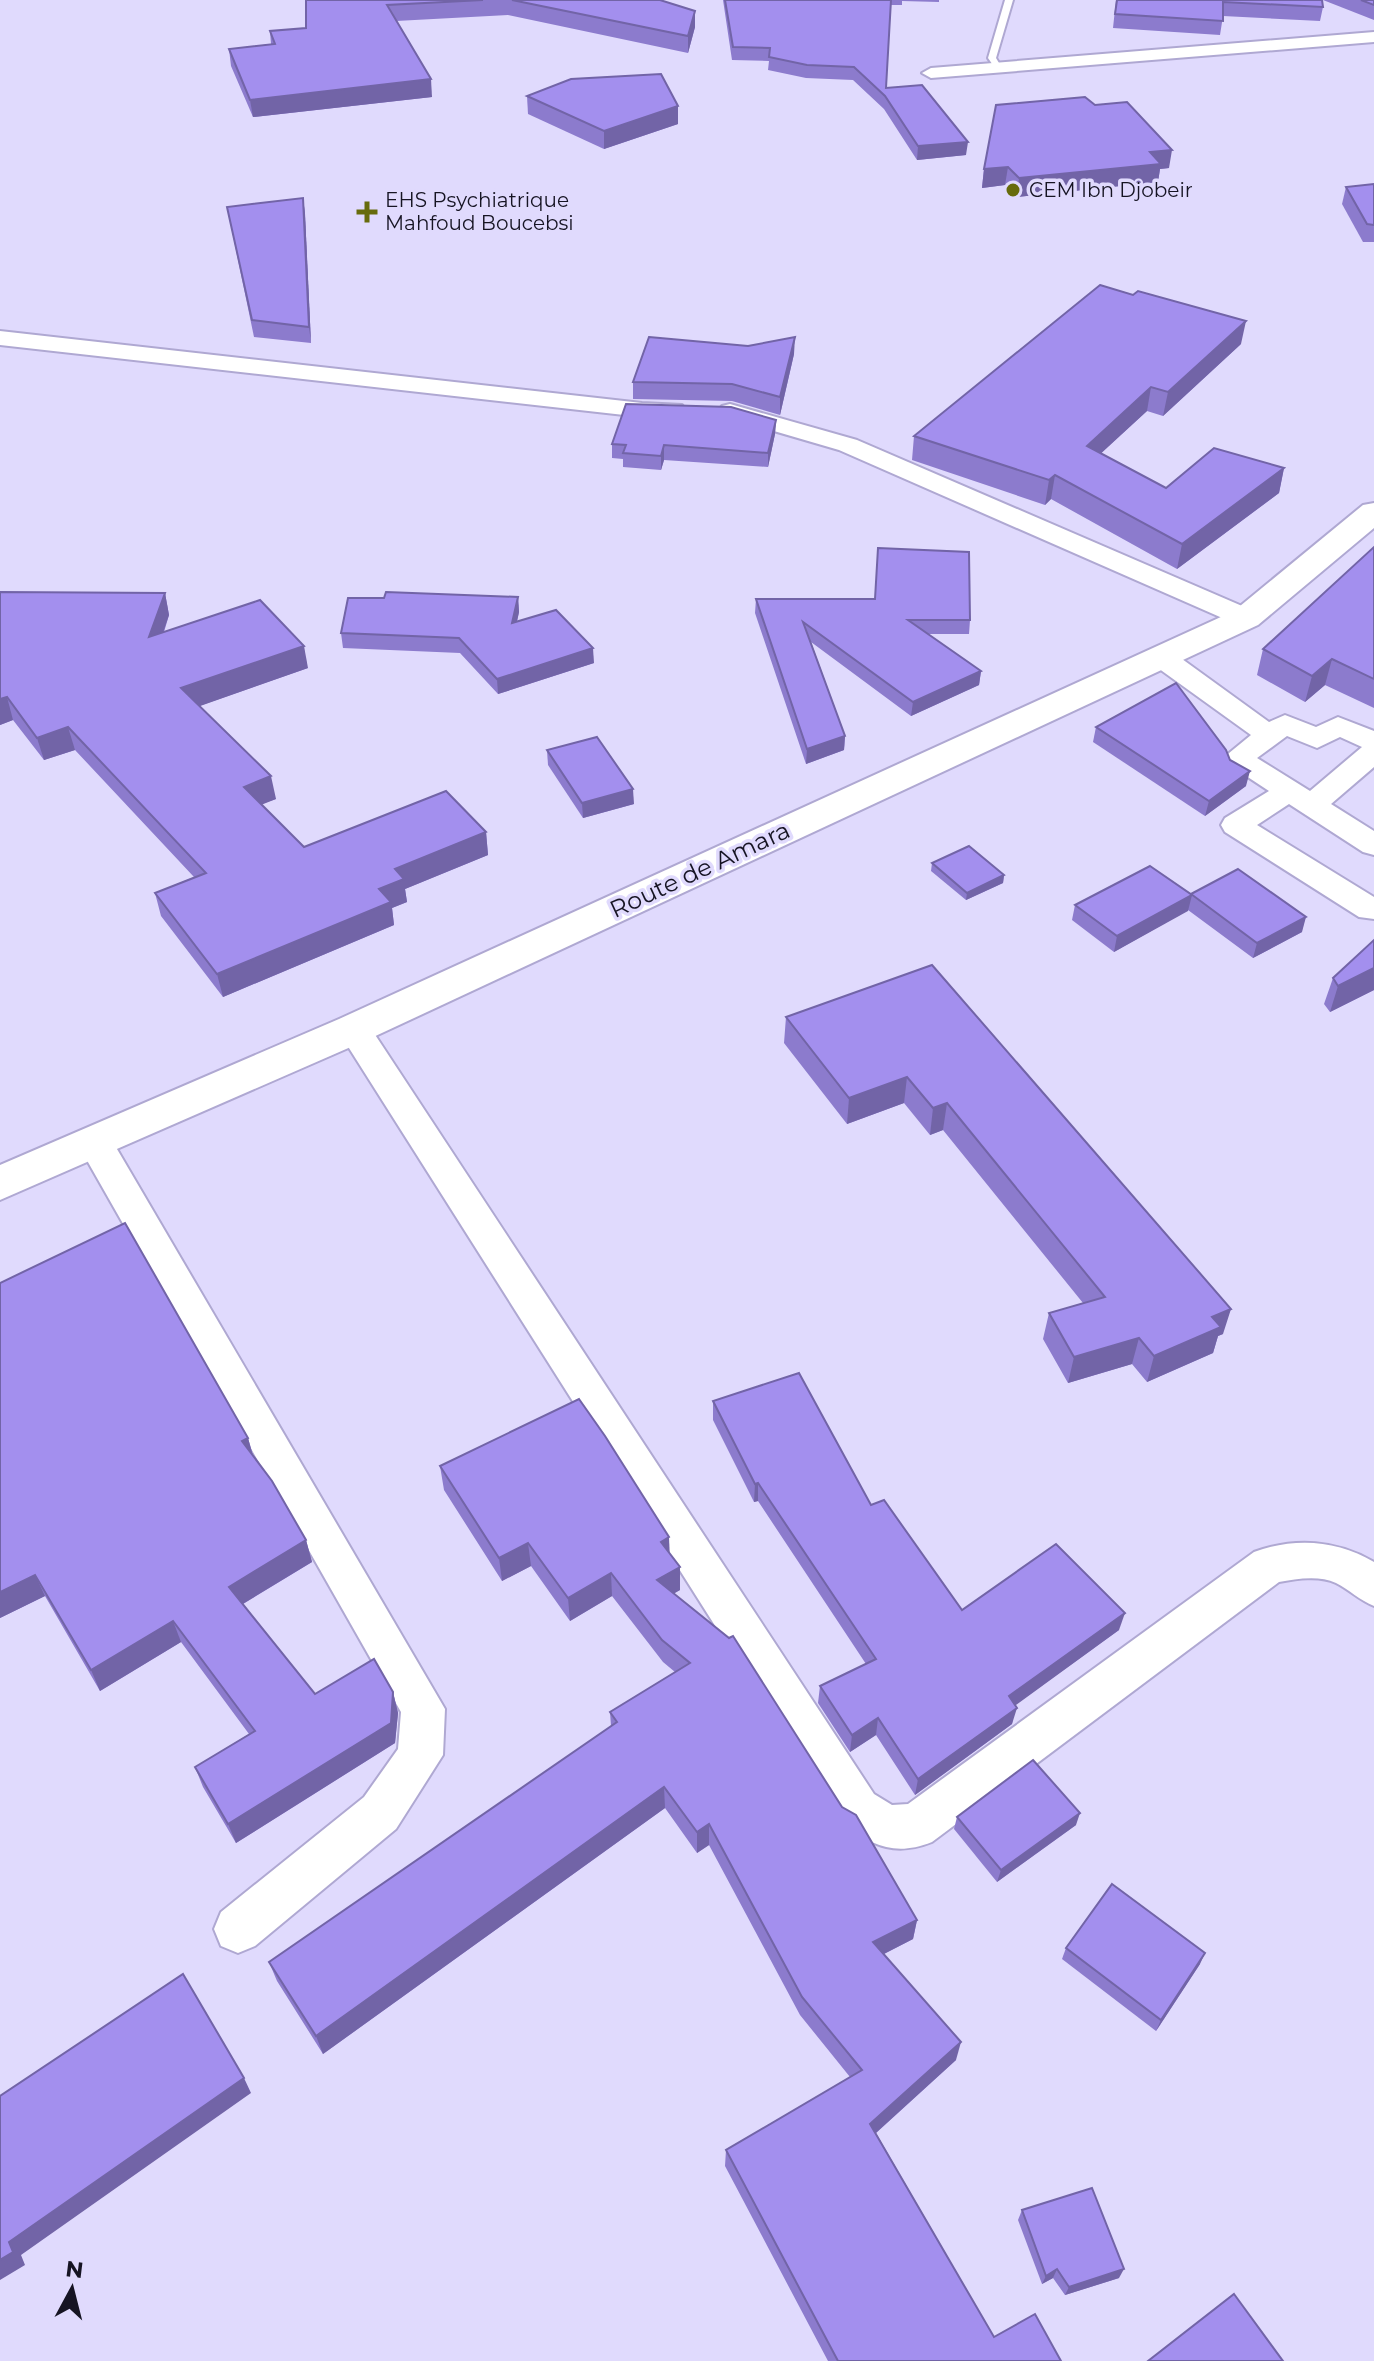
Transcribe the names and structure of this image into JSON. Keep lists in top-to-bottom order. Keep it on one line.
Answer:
{"streets":{"street":["Route de Amara"]},"places":{"other":["CEM Ibn Djobeir"],"health":["EHS Psychiatrique Mahfoud Boucebsi"]},"north":"top"}
